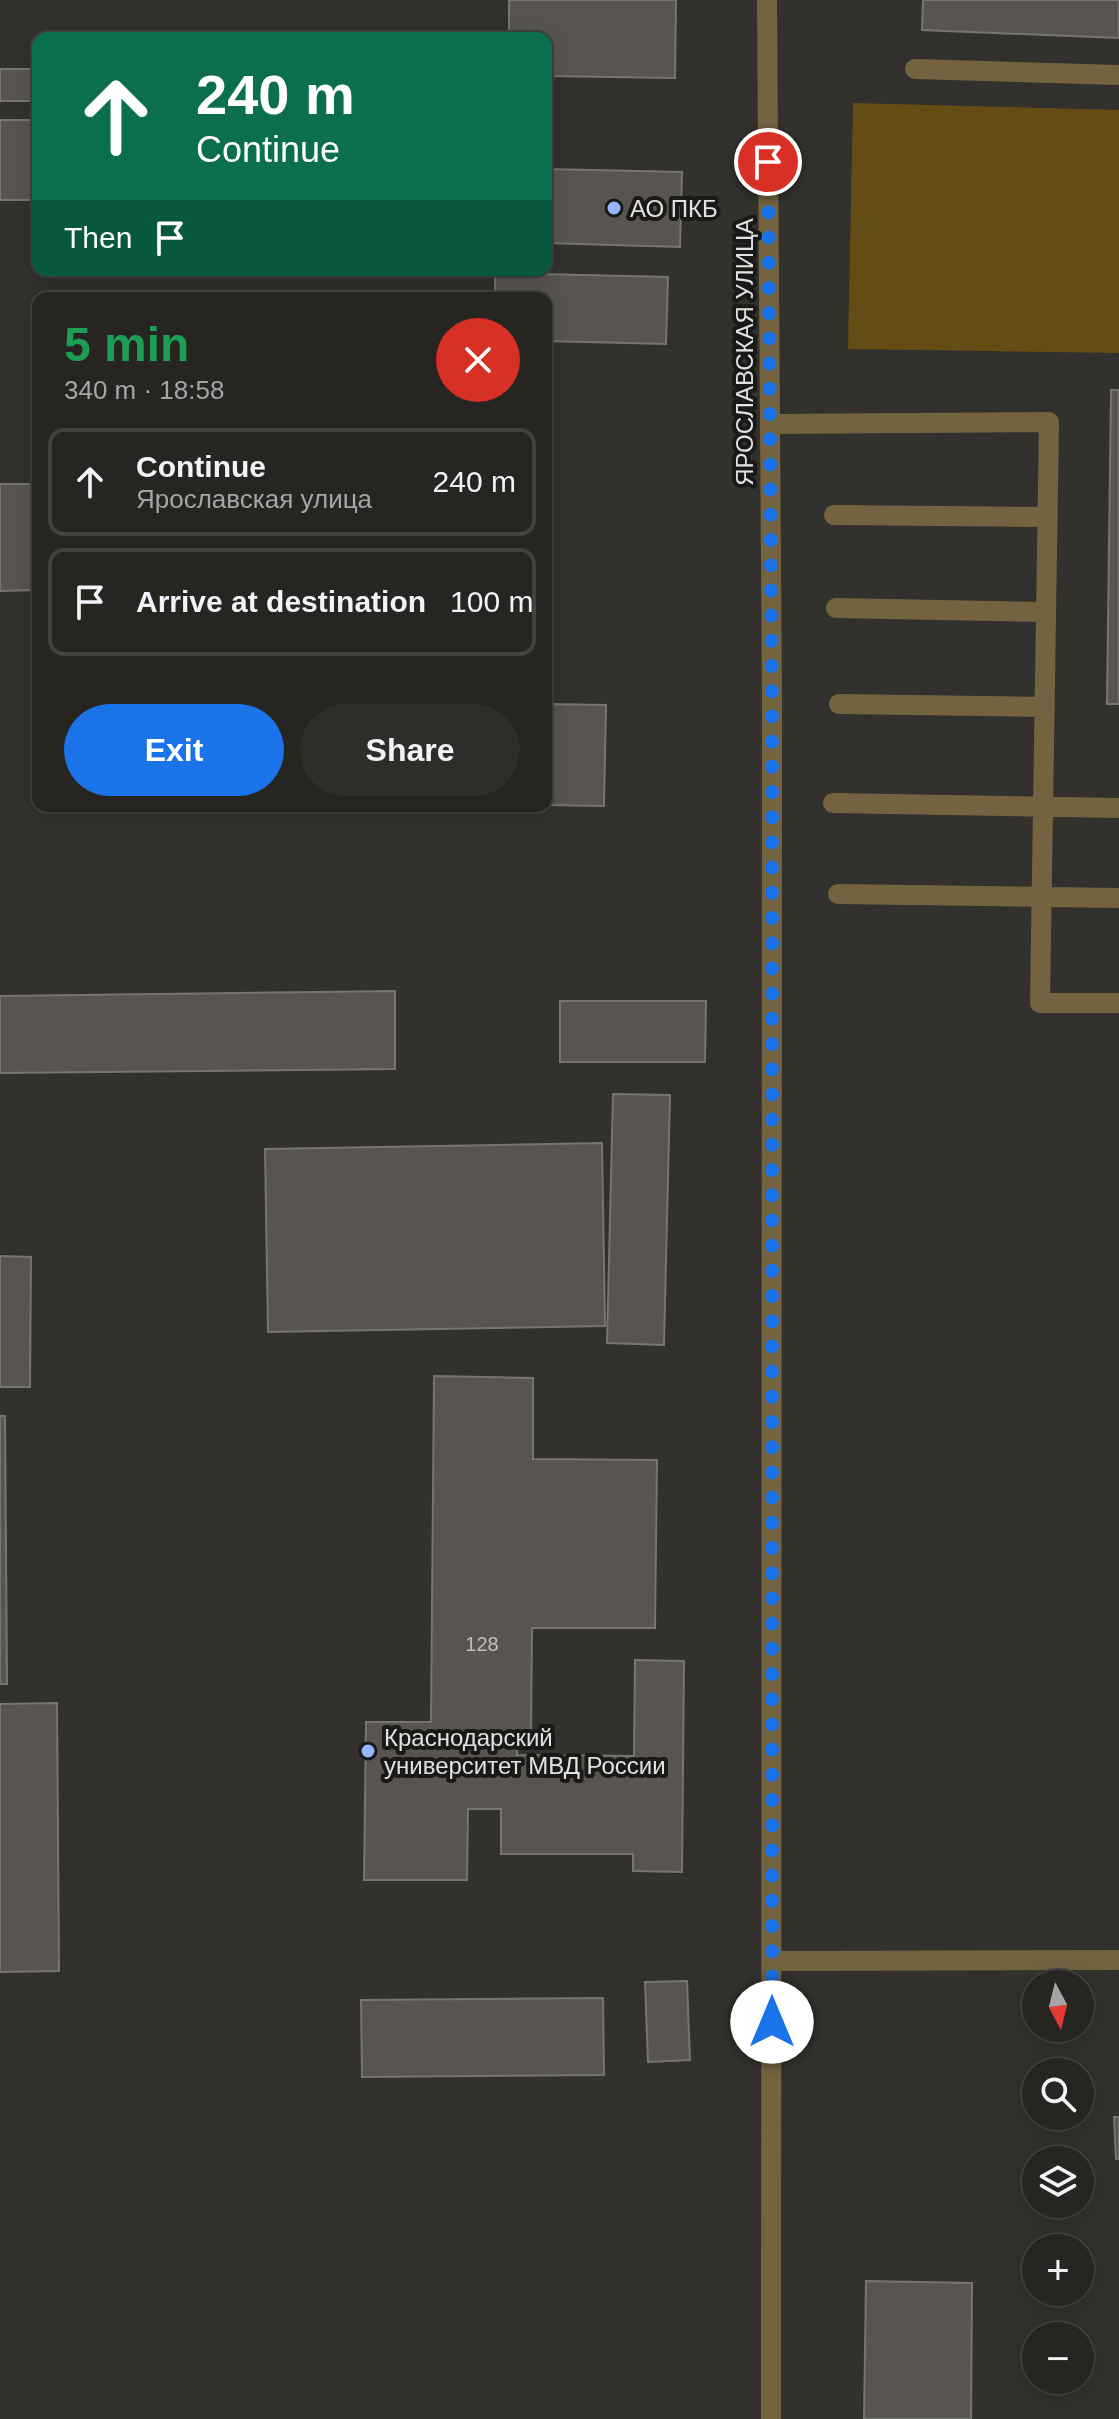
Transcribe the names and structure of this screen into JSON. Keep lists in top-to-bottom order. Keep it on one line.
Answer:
{"streets":{"street":["ЯРОСЛАВСКАЯ УЛИЦА"]},"places":["АО ПКБ","Краснодарский университет МВД России"],"house_numbers":["128"],"north":"bottom","page":{"turn":["240 m","Continue"],"then":"Then","heading":["5 min","340 m · 18:58"],"list":[{"name":"Continue","note":"Ярославская улица","value":"240 m"},{"name":"Arrive at destination","value":"100 m"}],"buttons":["Exit","Share"],"map_buttons":["+","−"]}}
